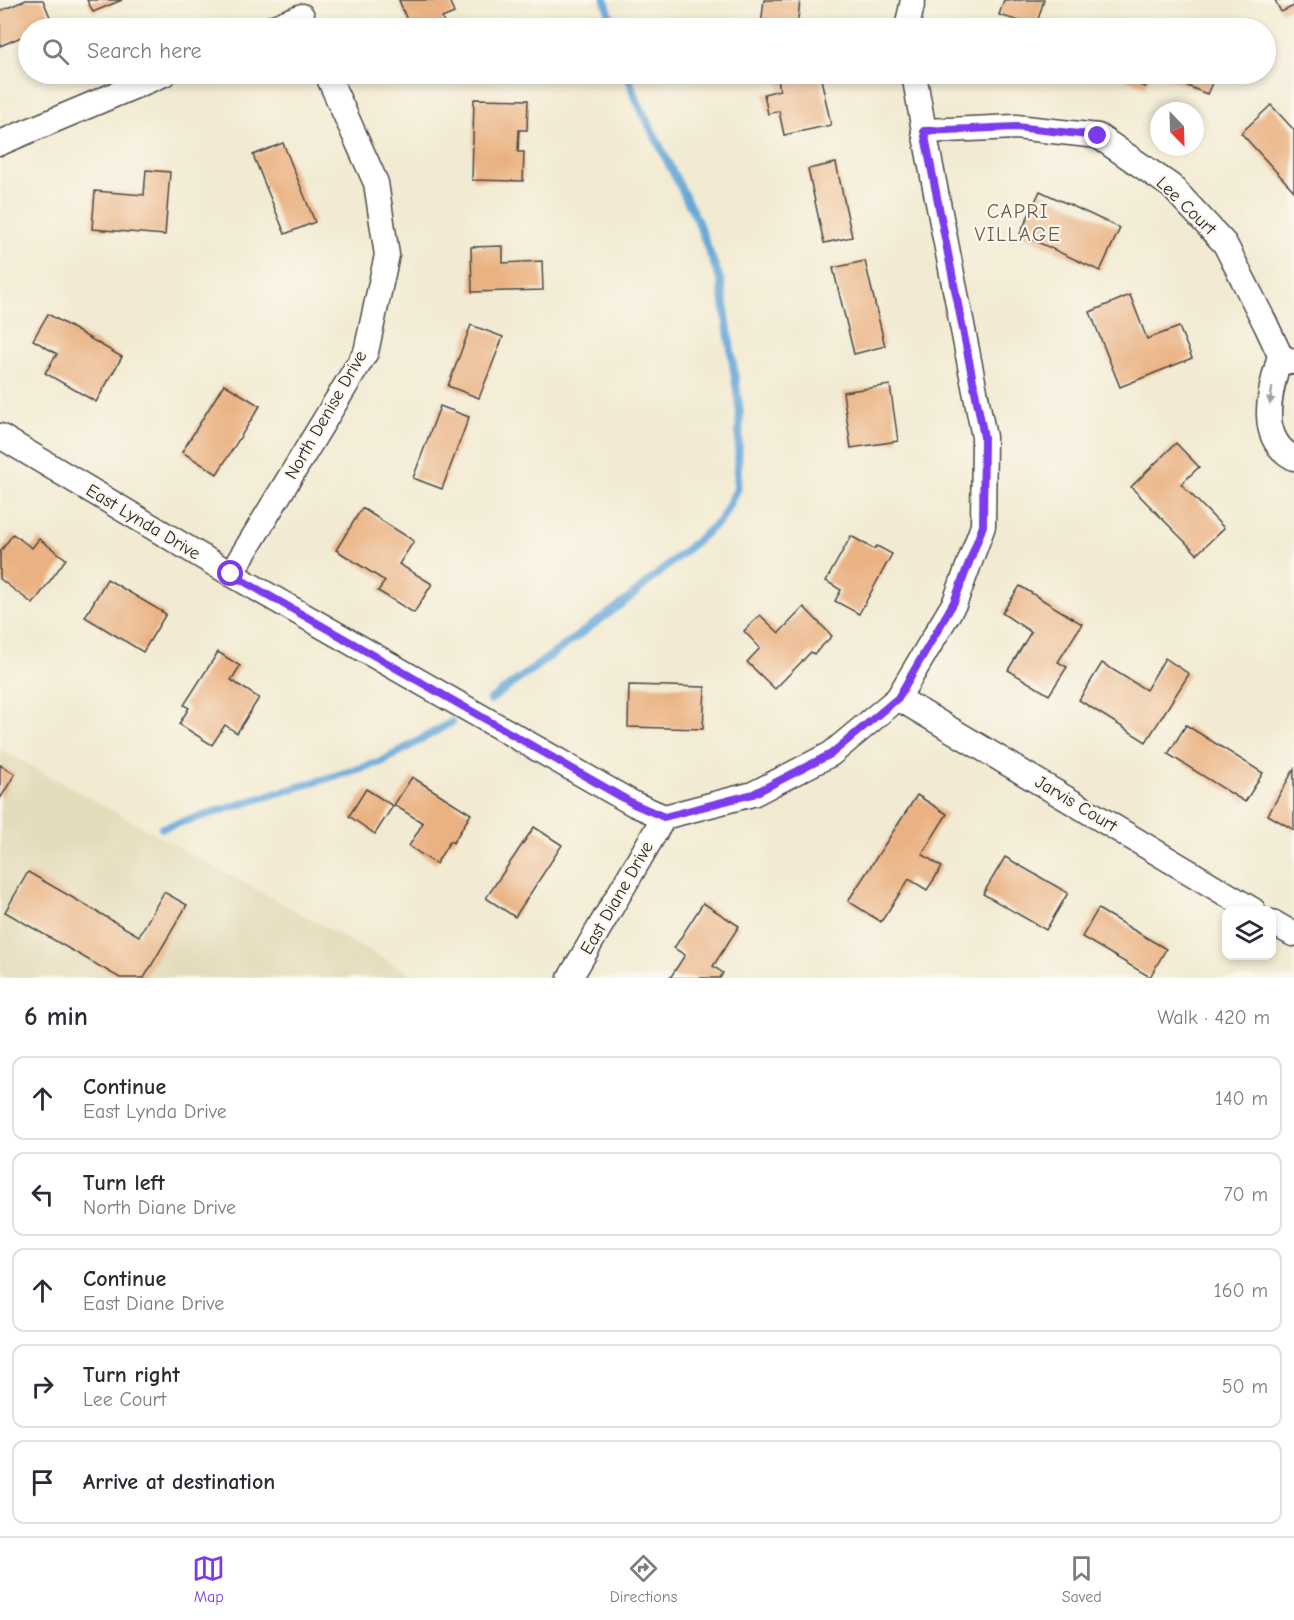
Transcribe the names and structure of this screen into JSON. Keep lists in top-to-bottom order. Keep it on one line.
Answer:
{"streets":{"street":["Lee Court","North Denise Drive","East Lynda Drive","Jarvis Court","East Diane Drive"]},"crossings":[["North Denise Drive","East Lynda Drive"],["East Lynda Drive","East Diane Drive"]],"districts":["CAPRI VILLAGE"],"north":"bottom right","page":{"search":"Search here","heading":["6 min","Walk · 420 m"],"list":[["Continue","East Lynda Drive","140 m"],["Turn left","North Diane Drive","70 m"],["Continue","East Diane Drive","160 m"],["Turn right","Lee Court","50 m"],"Arrive at destination"],"nav":["Map","Directions","Saved"]}}
